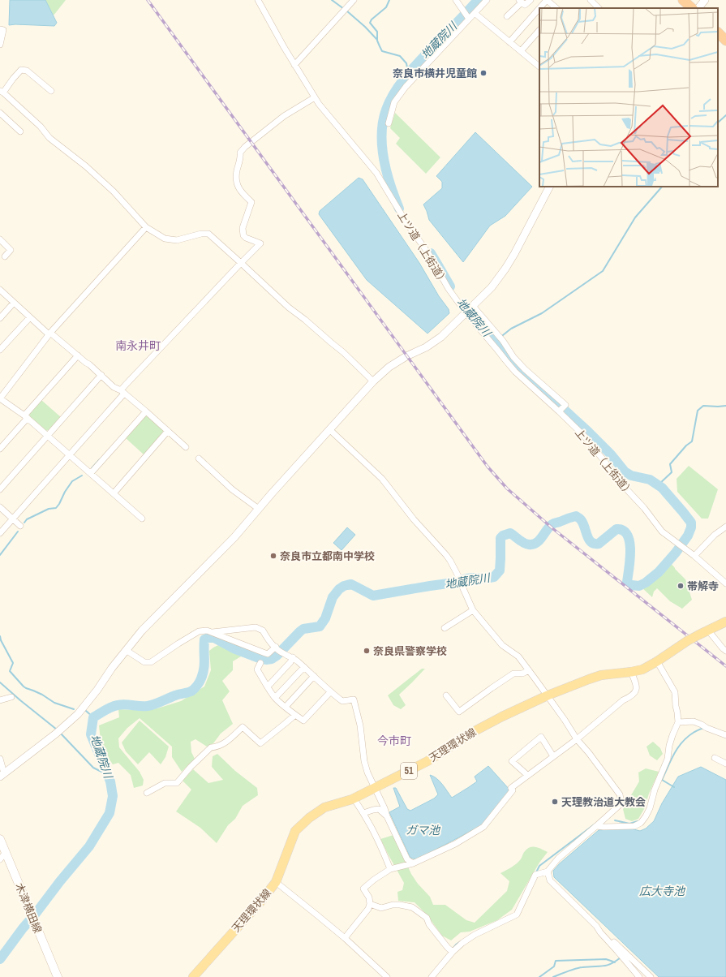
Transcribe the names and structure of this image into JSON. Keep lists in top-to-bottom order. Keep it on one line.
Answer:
{"streets":{"main road":["天理環状線","51","木津横田線"],"street":["上ツ道（上街道）"]},"districts":["南永井町","今市町"],"water":["地蔵院川","ガマ池","広大寺池"],"places":["奈良市横井児童館","奈良市立都南中学校","帯解寺","奈良県警察学校","天理教治道大教会"]}
